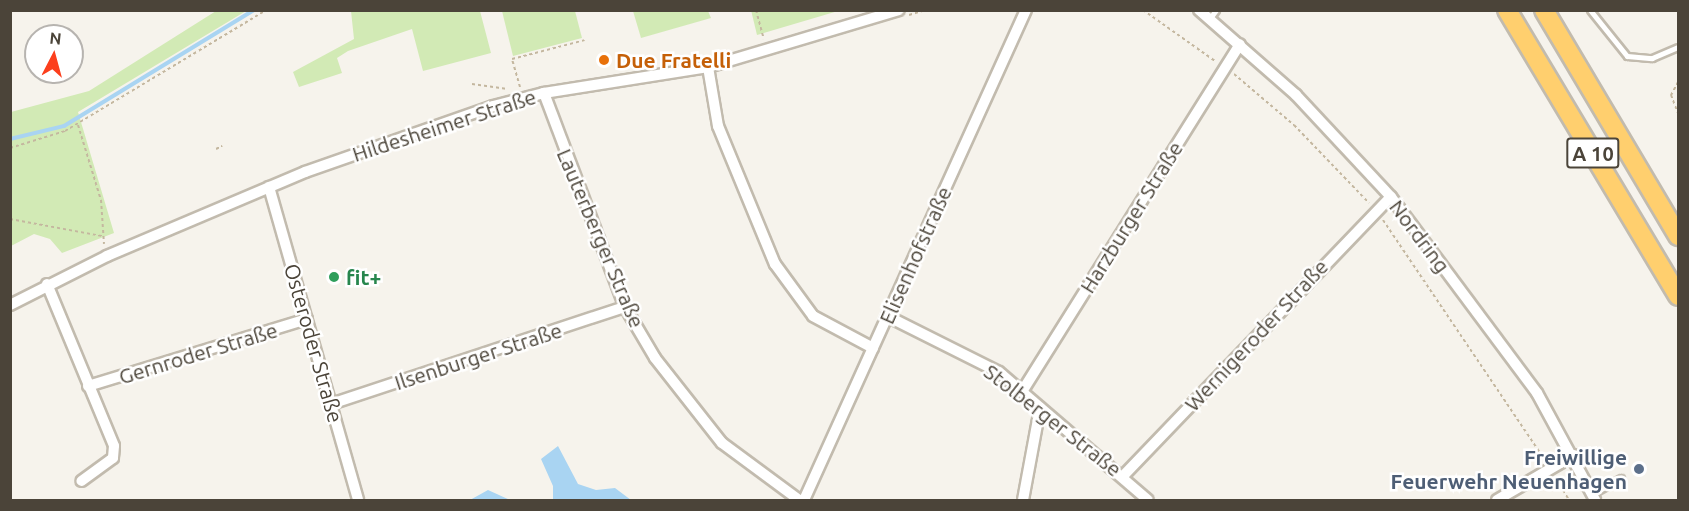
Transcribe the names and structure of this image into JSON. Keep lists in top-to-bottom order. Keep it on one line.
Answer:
{"streets":{"highway":["A 10"],"street":["Hildesheimer Straße","Harzburger Straße","Nordring","Lauterberger Straße","Elisenhofstraße","Wernigeroder Straße","Osteroder Straße","Gernroder Straße","Ilsenburger Straße","Stolberger Straße"]},"crossings":[["Hildesheimer Straße","Lauterberger Straße"],["Hildesheimer Straße","Osteroder Straße"],["Harzburger Straße","Nordring"],["Harzburger Straße","Stolberger Straße"],["Nordring","Wernigeroder Straße"],["Lauterberger Straße","Ilsenburger Straße"],["Elisenhofstraße","Stolberger Straße"],["Wernigeroder Straße","Stolberger Straße"],["Osteroder Straße","Gernroder Straße"],["Osteroder Straße","Ilsenburger Straße"]],"places":["Due Fratelli","fit+","Freiwillige Feuerwehr Neuenhagen"],"north":"top"}
